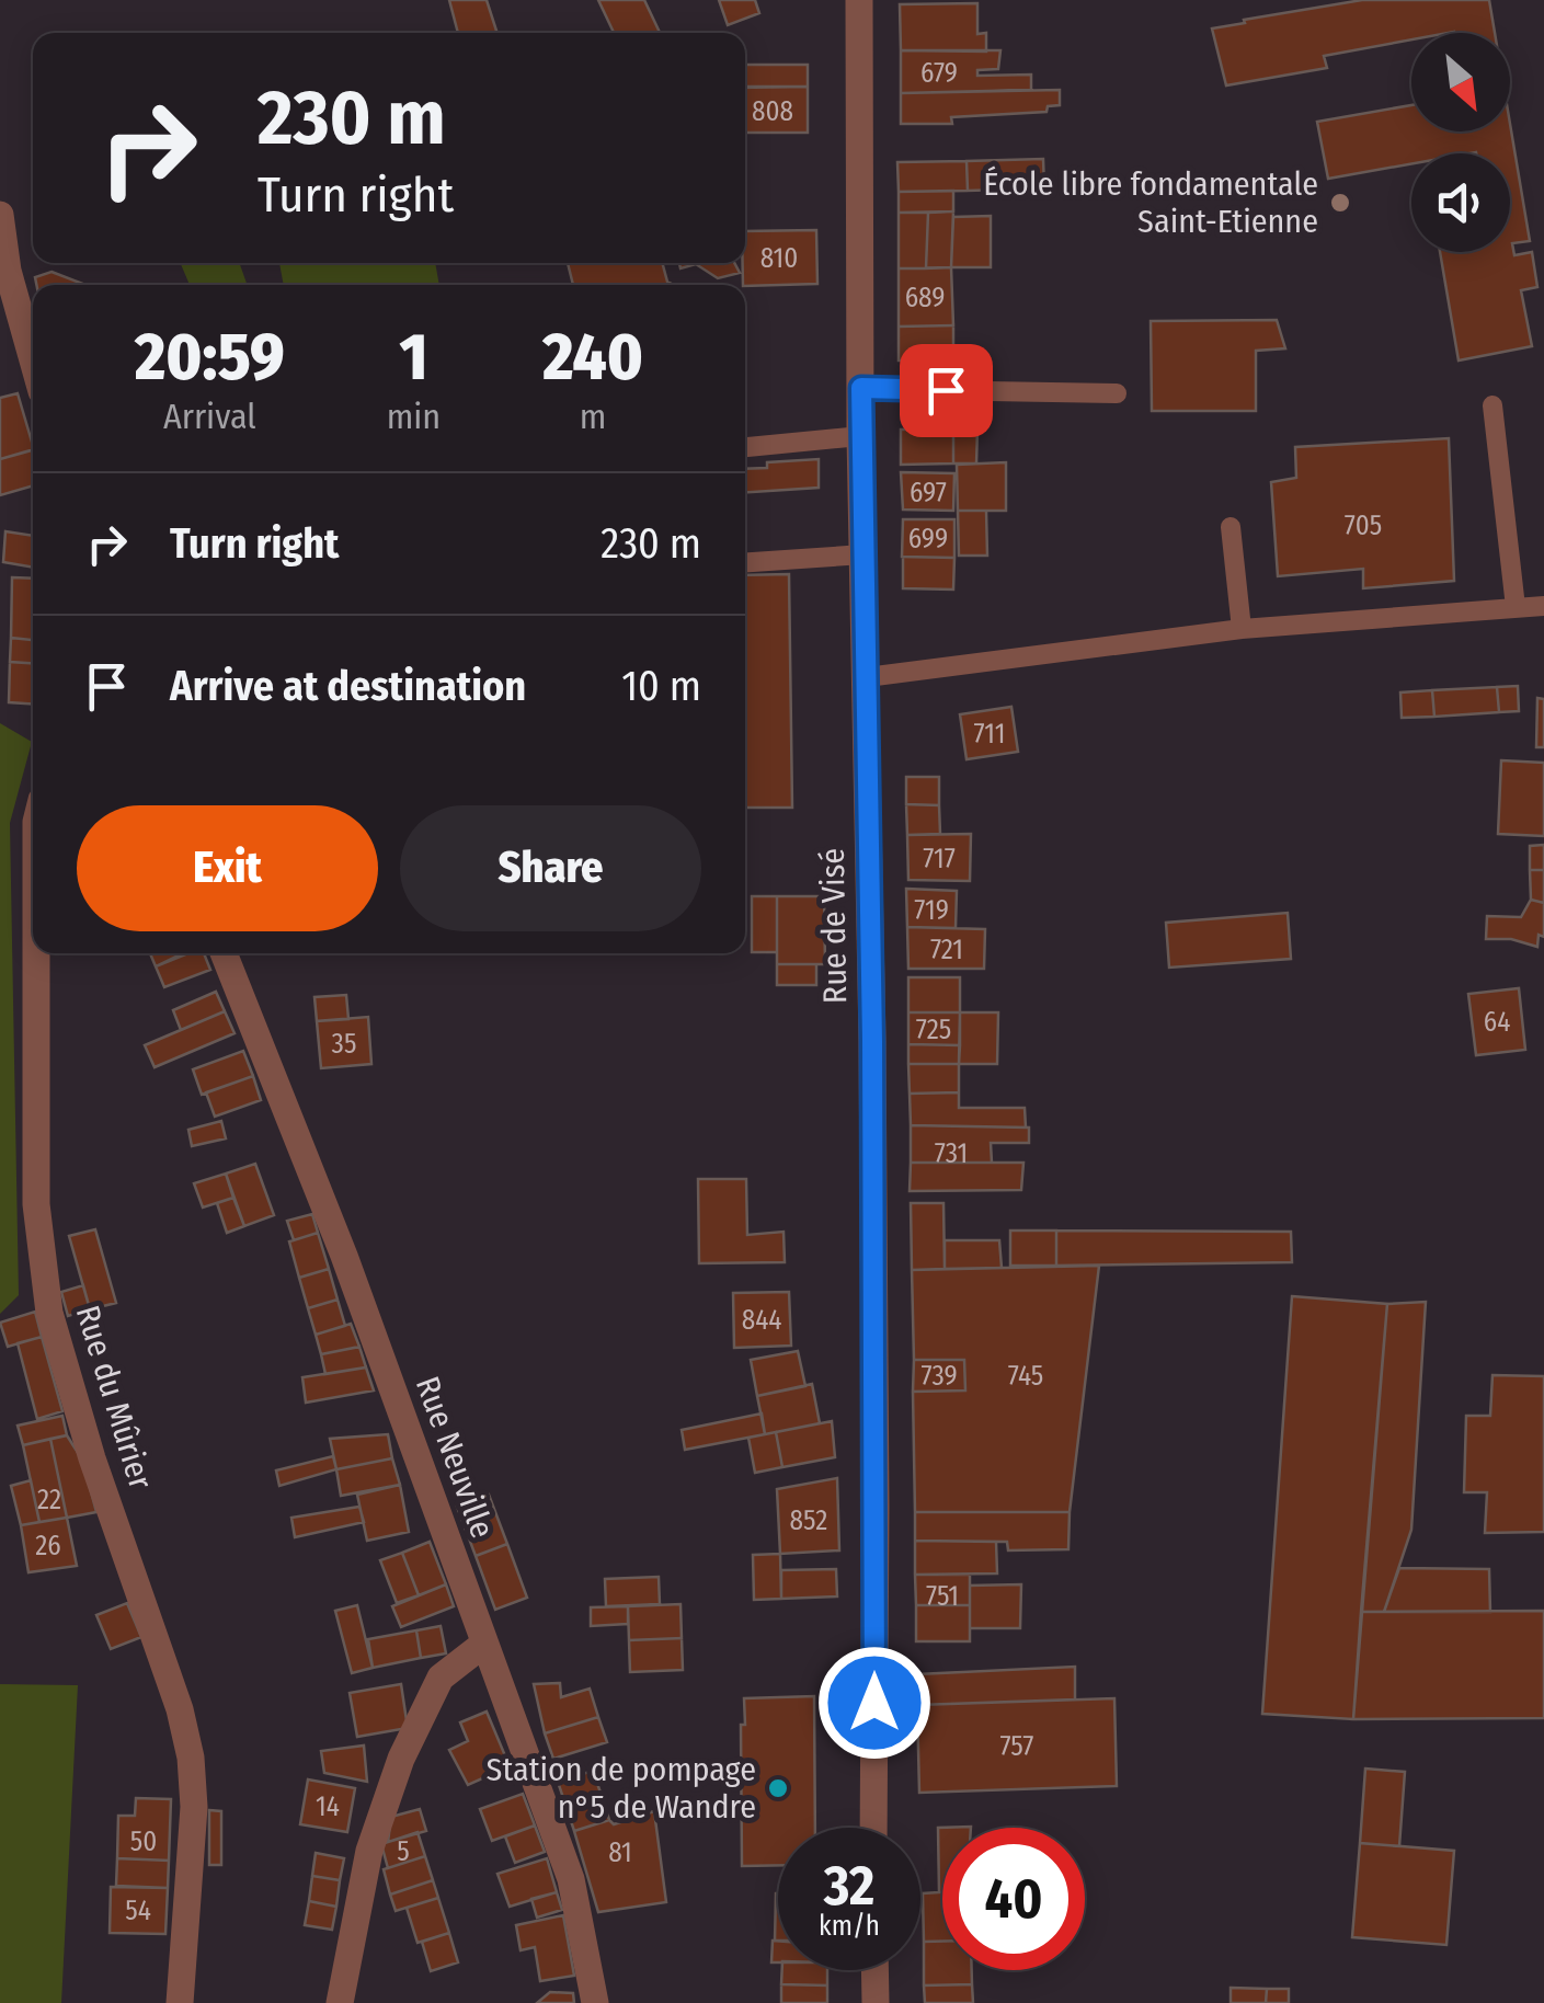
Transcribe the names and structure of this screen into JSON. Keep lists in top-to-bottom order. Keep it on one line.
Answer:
{"streets":{"street":["Rue de Visé","Rue du Mûrier","Rue Neuville"]},"places":["École libre fondamentale Saint-Etienne","Station de pompage n°5 de Wandre"],"house_numbers":["679","808","810","689","697","705","699","711","717","719","721","64","725","35","731","844","739","745","22","852","26","751","757","14","50","5","81","54"],"north":"bottom right","page":{"turn":["230 m","Turn right"],"eta":["20:59","Arrival","1","min","240","m"],"list":[{"name":"Turn right","value":"230 m"},{"name":"Arrive at destination","value":"10 m"}],"buttons":["Exit","Share"],"speed":"32 km/h","limit":"40"}}
